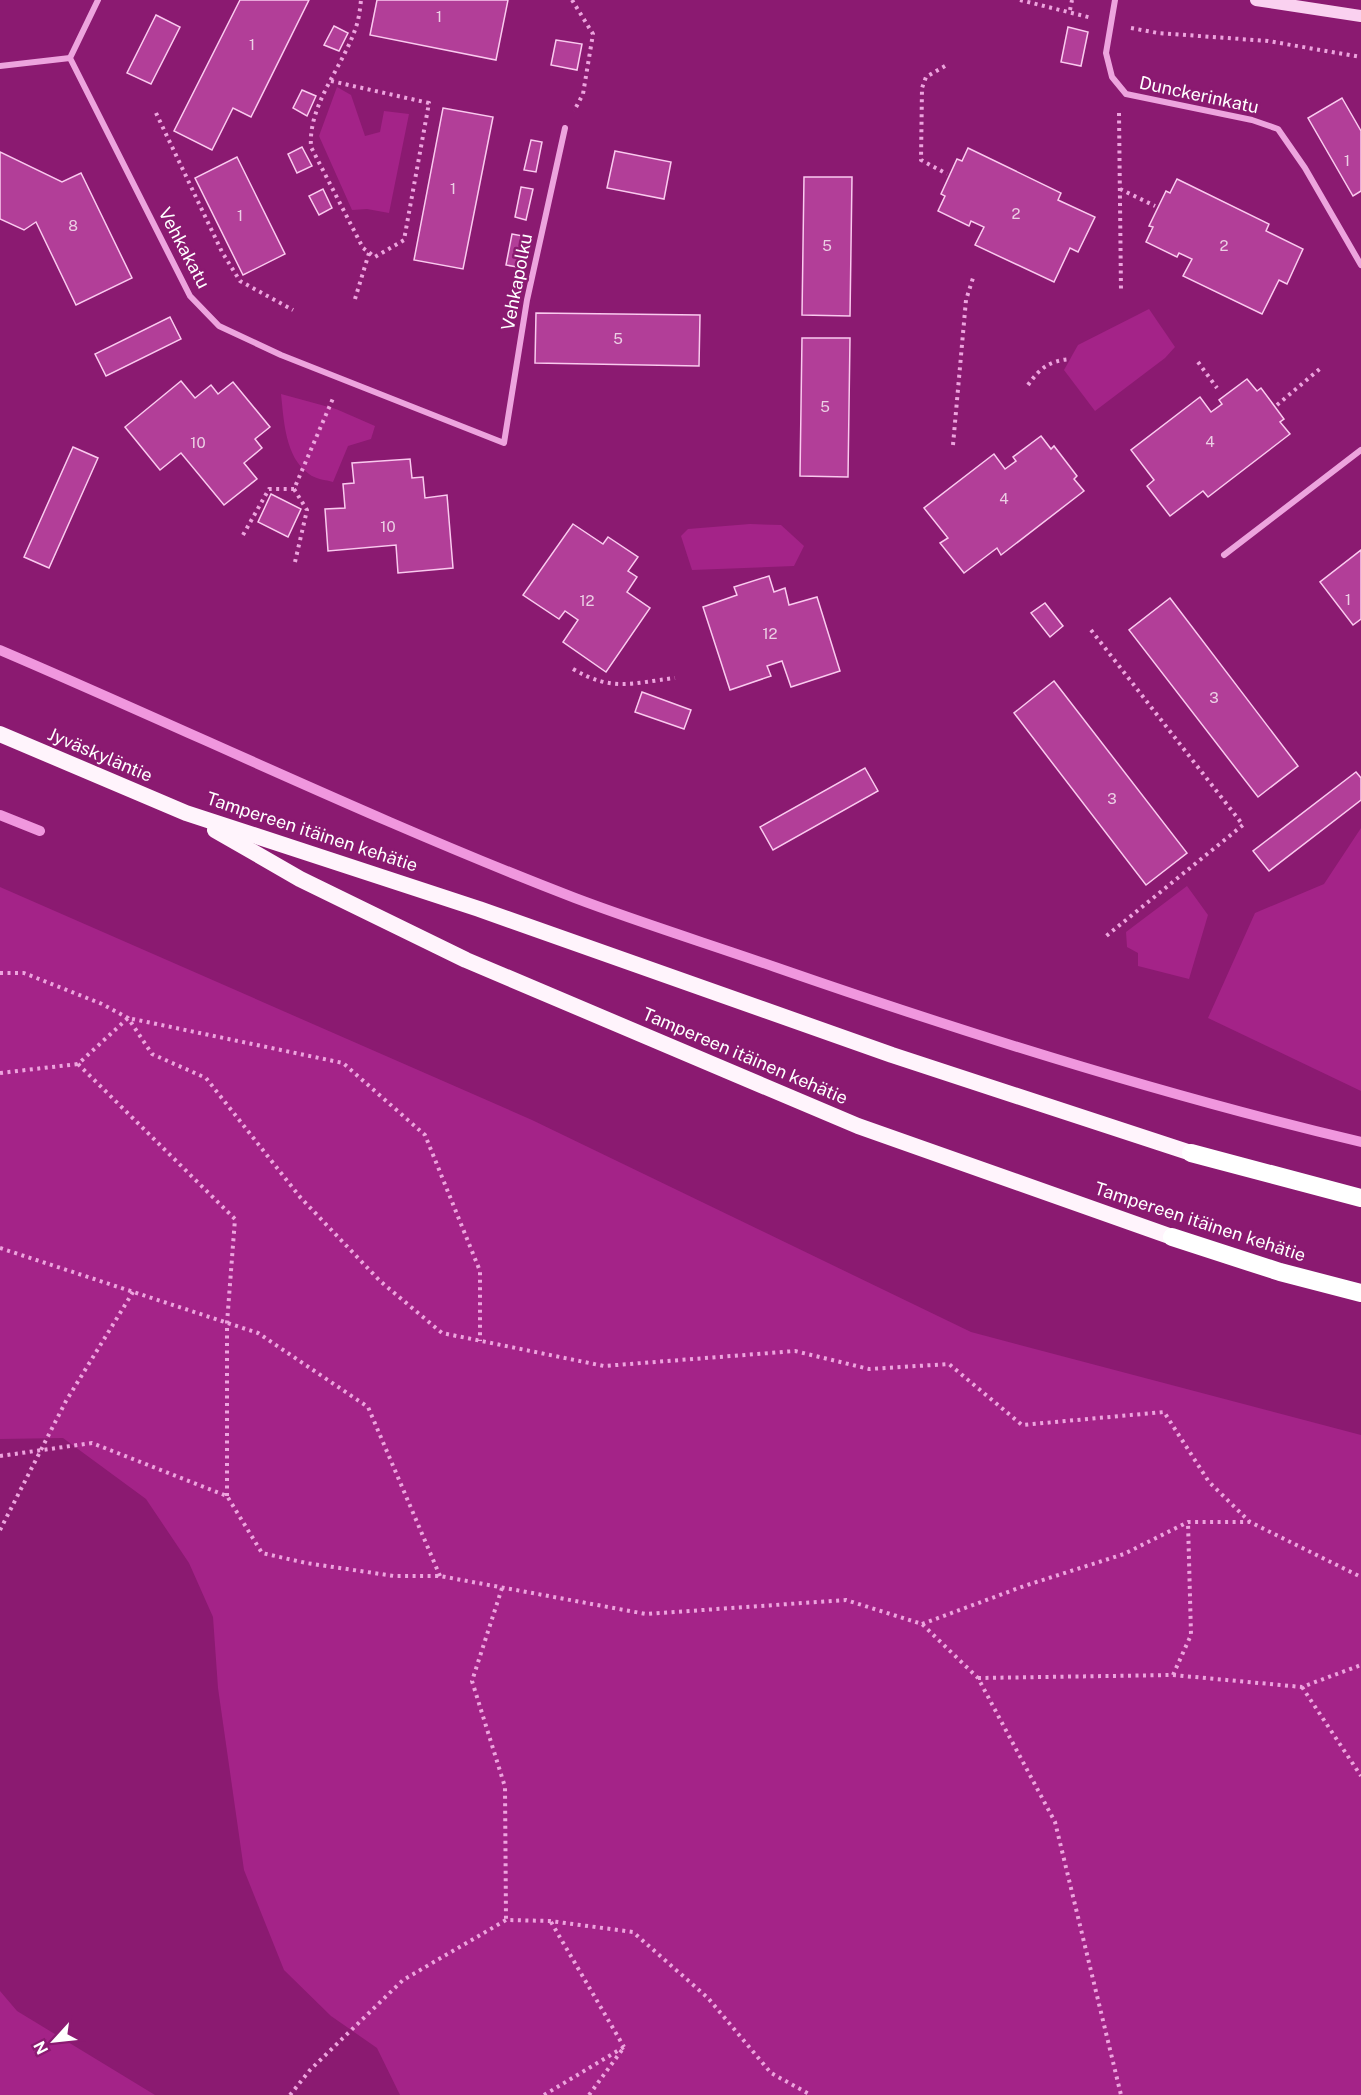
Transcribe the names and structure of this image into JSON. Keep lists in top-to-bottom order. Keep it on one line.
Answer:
{"streets":{"highway":["Jyväskyläntie","Tampereen itäinen kehätie"],"street":["Dunckerinkatu","Vehkakatu","Vehkapolku"]},"crossings":[["Vehkakatu","Vehkapolku"],["Jyväskyläntie","Tampereen itäinen kehätie"]],"house_numbers":["1","1","1","1","2","1","8","5","2","5","5","4","10","4","10","1","12","12","3","3"],"north":"bottom left"}
